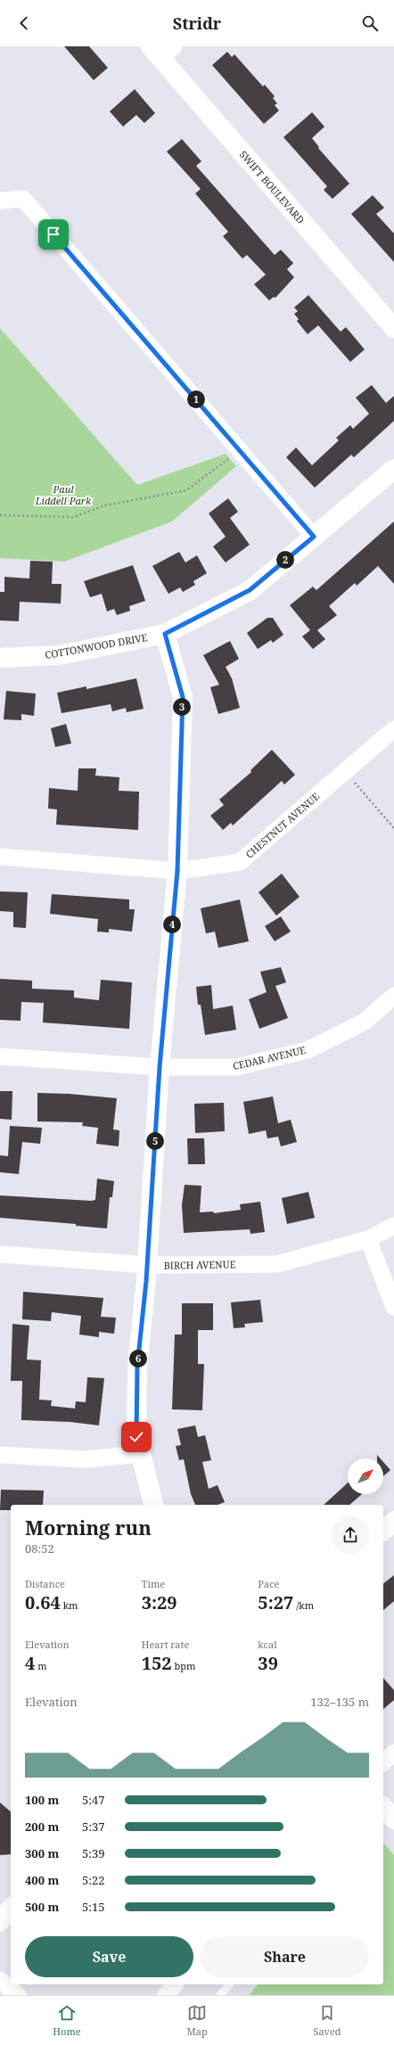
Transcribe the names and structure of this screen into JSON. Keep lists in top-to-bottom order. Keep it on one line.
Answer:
{"streets":{"street":["SWIFT BOULEVARD","COTTONWOOD DRIVE","CHESTNUT AVENUE","CEDAR AVENUE","BIRCH AVENUE"]},"parks":["Paul Liddell Park"],"north":"top right","page":{"header":"Stridr","pins":["1","2","3","4","5","6"],"heading":["Morning run","08:52"],"stats":[["Distance","0.64 km"],["Time","3:29"],["Pace","5:27 /km"],["Elevation","4 m"],["Heart rate","152 bpm"],["kcal","39"]],"chart":["Elevation","132–135 m"],"list":[{"name":"100 m","note":"5:47"},{"name":"200 m","note":"5:37"},{"name":"300 m","note":"5:39"},{"name":"400 m","note":"5:22"},{"name":"500 m","note":"5:15"}],"buttons":["Save","Share"],"tabs":["Home","Map","Saved"]}}
